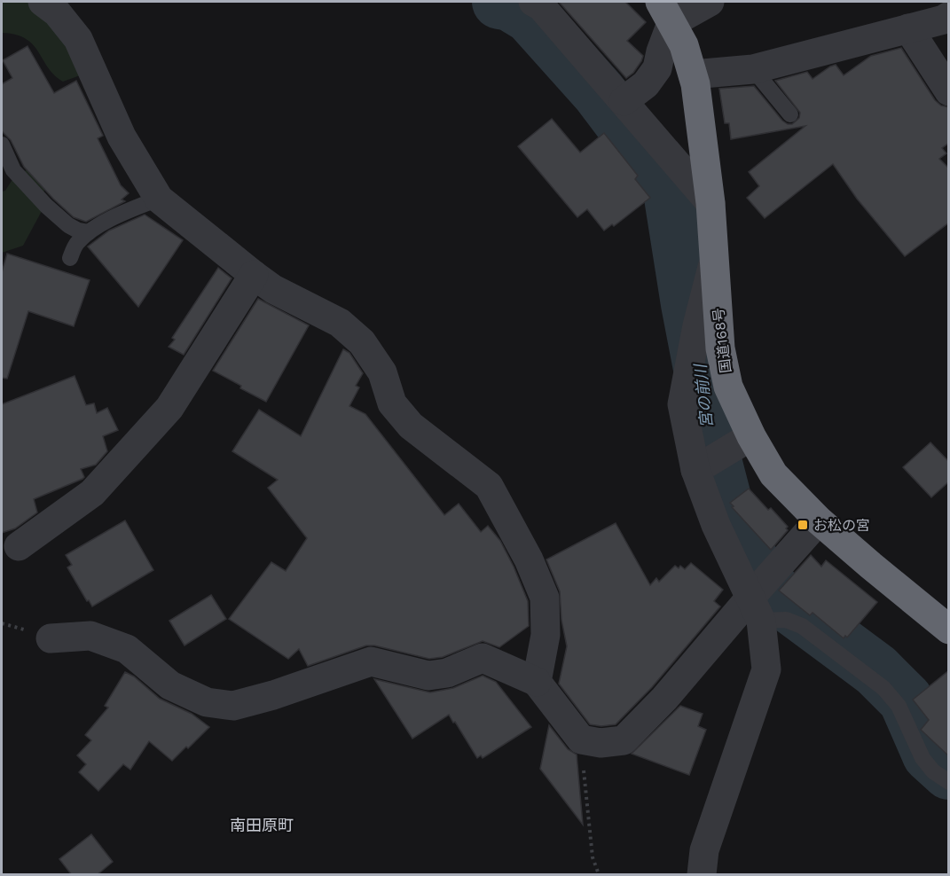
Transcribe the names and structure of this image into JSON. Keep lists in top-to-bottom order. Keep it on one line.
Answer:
{"streets":{"highway":["国道168号"]},"districts":["南田原町"],"water":["宮の前川"],"places":{"transit":["お松の宮"]}}
